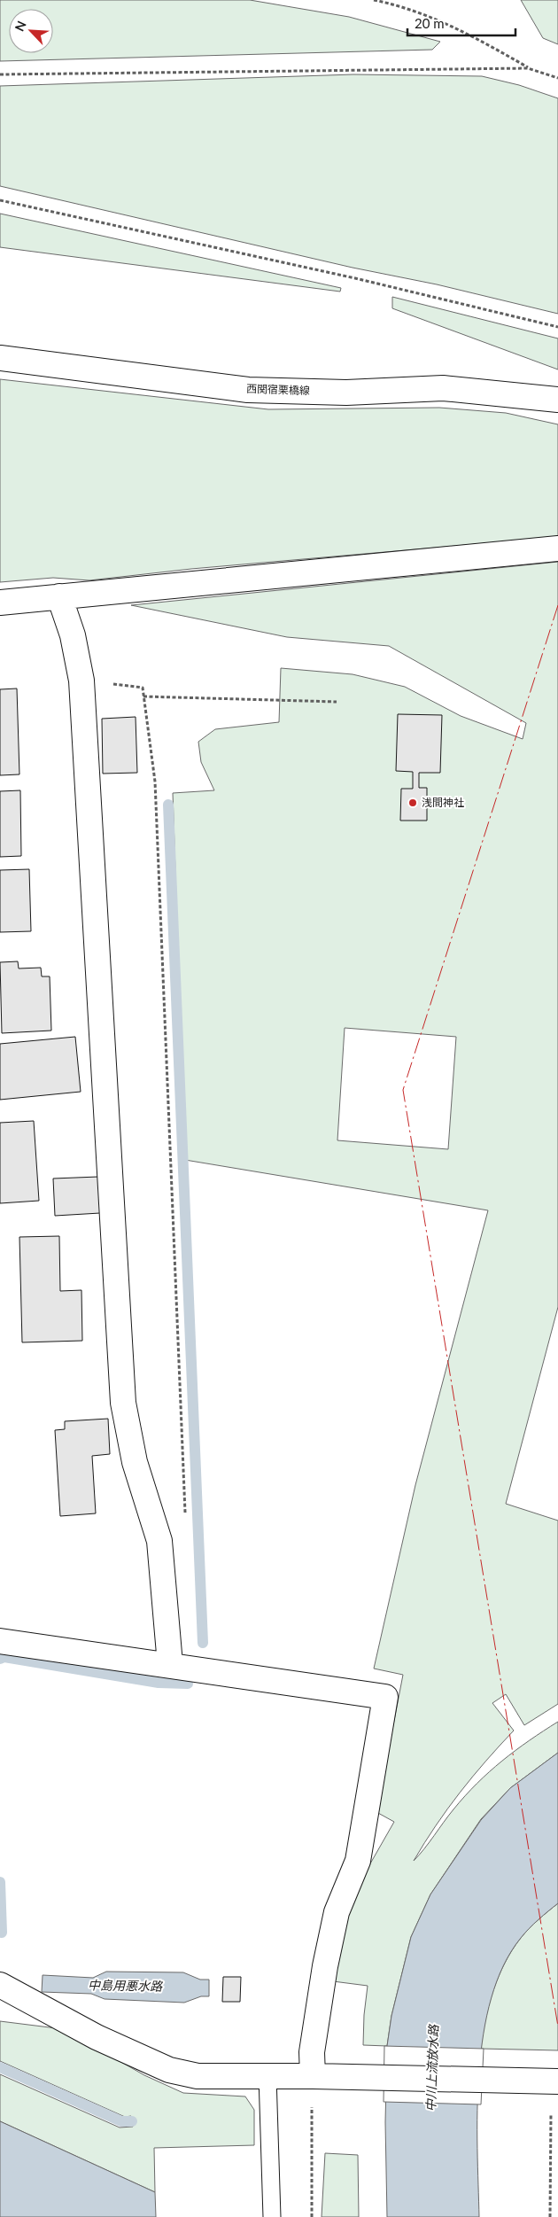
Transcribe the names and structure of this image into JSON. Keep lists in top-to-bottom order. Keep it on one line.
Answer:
{"streets":{"street":["西関宿栗橋線"]},"water":["中島用悪水路","中川上流放水路"],"places":["浅間神社"],"scale_bar":"20 m","north":"top left"}
